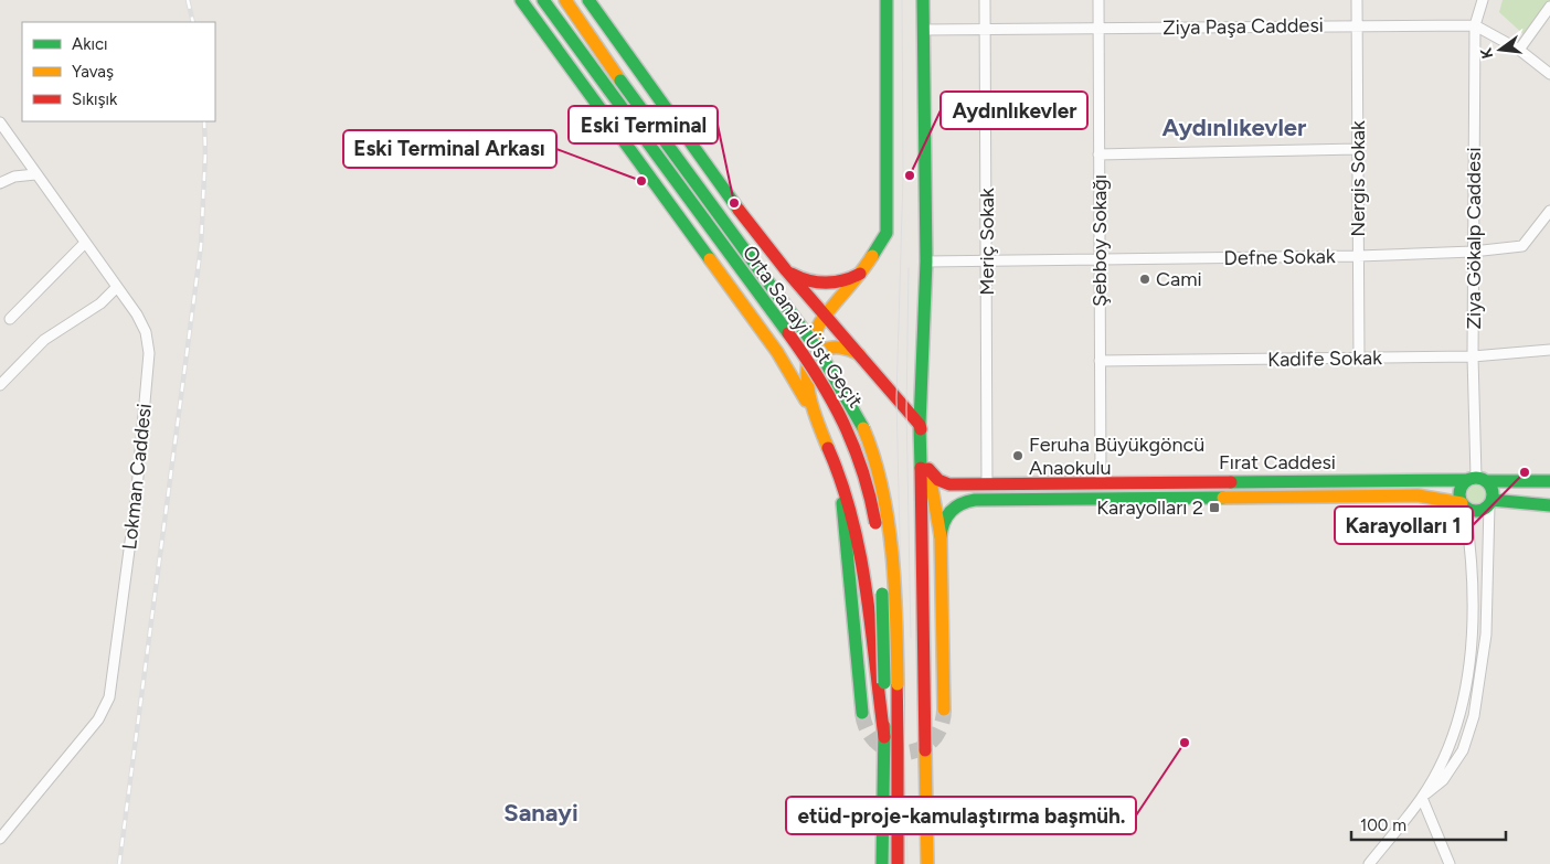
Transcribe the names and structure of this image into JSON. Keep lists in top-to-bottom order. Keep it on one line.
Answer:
{"streets":{"main road":["Orta Sanayi Üst Geçit","Fırat Caddesi"],"street":["Ziya Paşa Caddesi","Nergis Sokak","Ziya Gökalp Caddesi","Şebboy Sokağı","Meriç Sokak","Defne Sokak","Kadife Sokak","Lokman Caddesi"]},"crossings":[["Ziya Paşa Caddesi","Nergis Sokak"],["Ziya Paşa Caddesi","Ziya Gökalp Caddesi"],["Ziya Paşa Caddesi","Şebboy Sokağı"],["Ziya Paşa Caddesi","Meriç Sokak"],["Nergis Sokak","Defne Sokak"],["Nergis Sokak","Kadife Sokak"],["Ziya Gökalp Caddesi","Defne Sokak"],["Ziya Gökalp Caddesi","Kadife Sokak"],["Ziya Gökalp Caddesi","Fırat Caddesi"],["Şebboy Sokağı","Defne Sokak"],["Şebboy Sokağı","Kadife Sokak"],["Şebboy Sokağı","Fırat Caddesi"],["Meriç Sokak","Defne Sokak"],["Meriç Sokak","Fırat Caddesi"]],"districts":["Aydınlıkevler","Sanayi"],"places":{"other":["Aydınlıkevler","Eski Terminal Arkası","Eski Terminal","Cami","Feruha Büyükgöncü Anaokulu","Karayolları 1","etüd-proje-kamulaştırma başmüh."],"transit":["Karayolları 2"]},"legend":["Akıcı","Yavaş","Sıkışık"],"scale_bar":"100 m","north":"left"}
